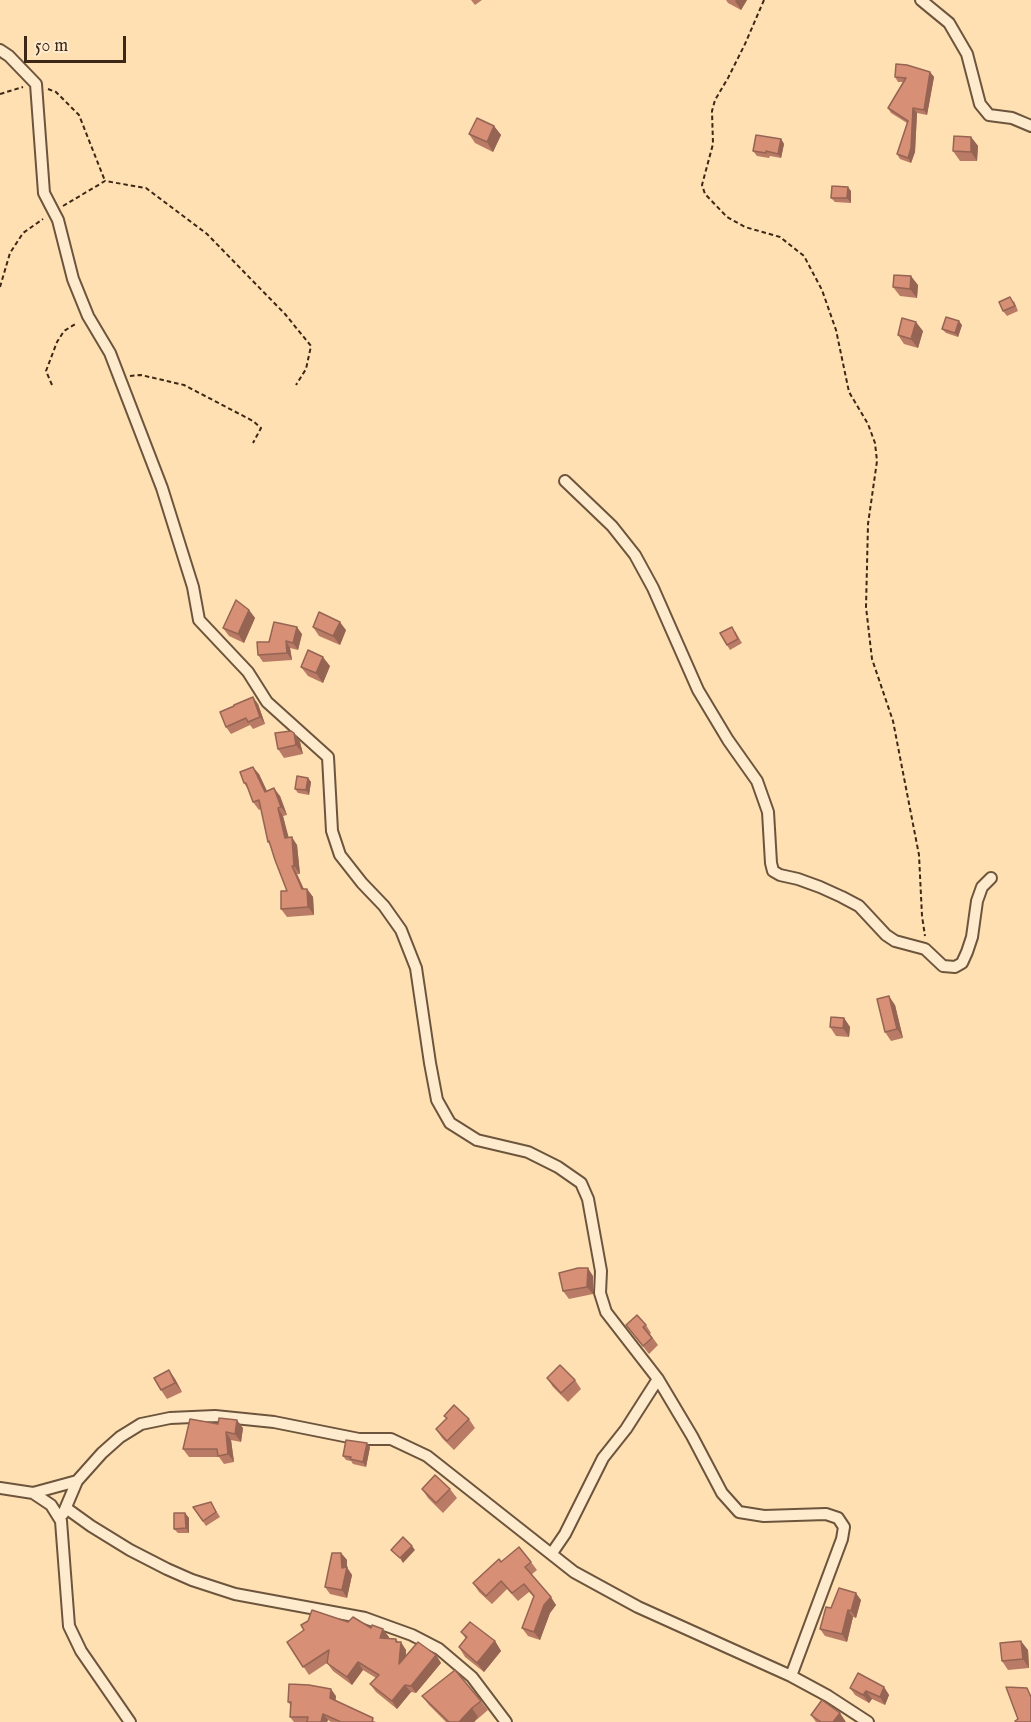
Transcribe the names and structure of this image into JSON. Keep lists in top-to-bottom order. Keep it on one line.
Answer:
{"scale_bar":"50 m"}
